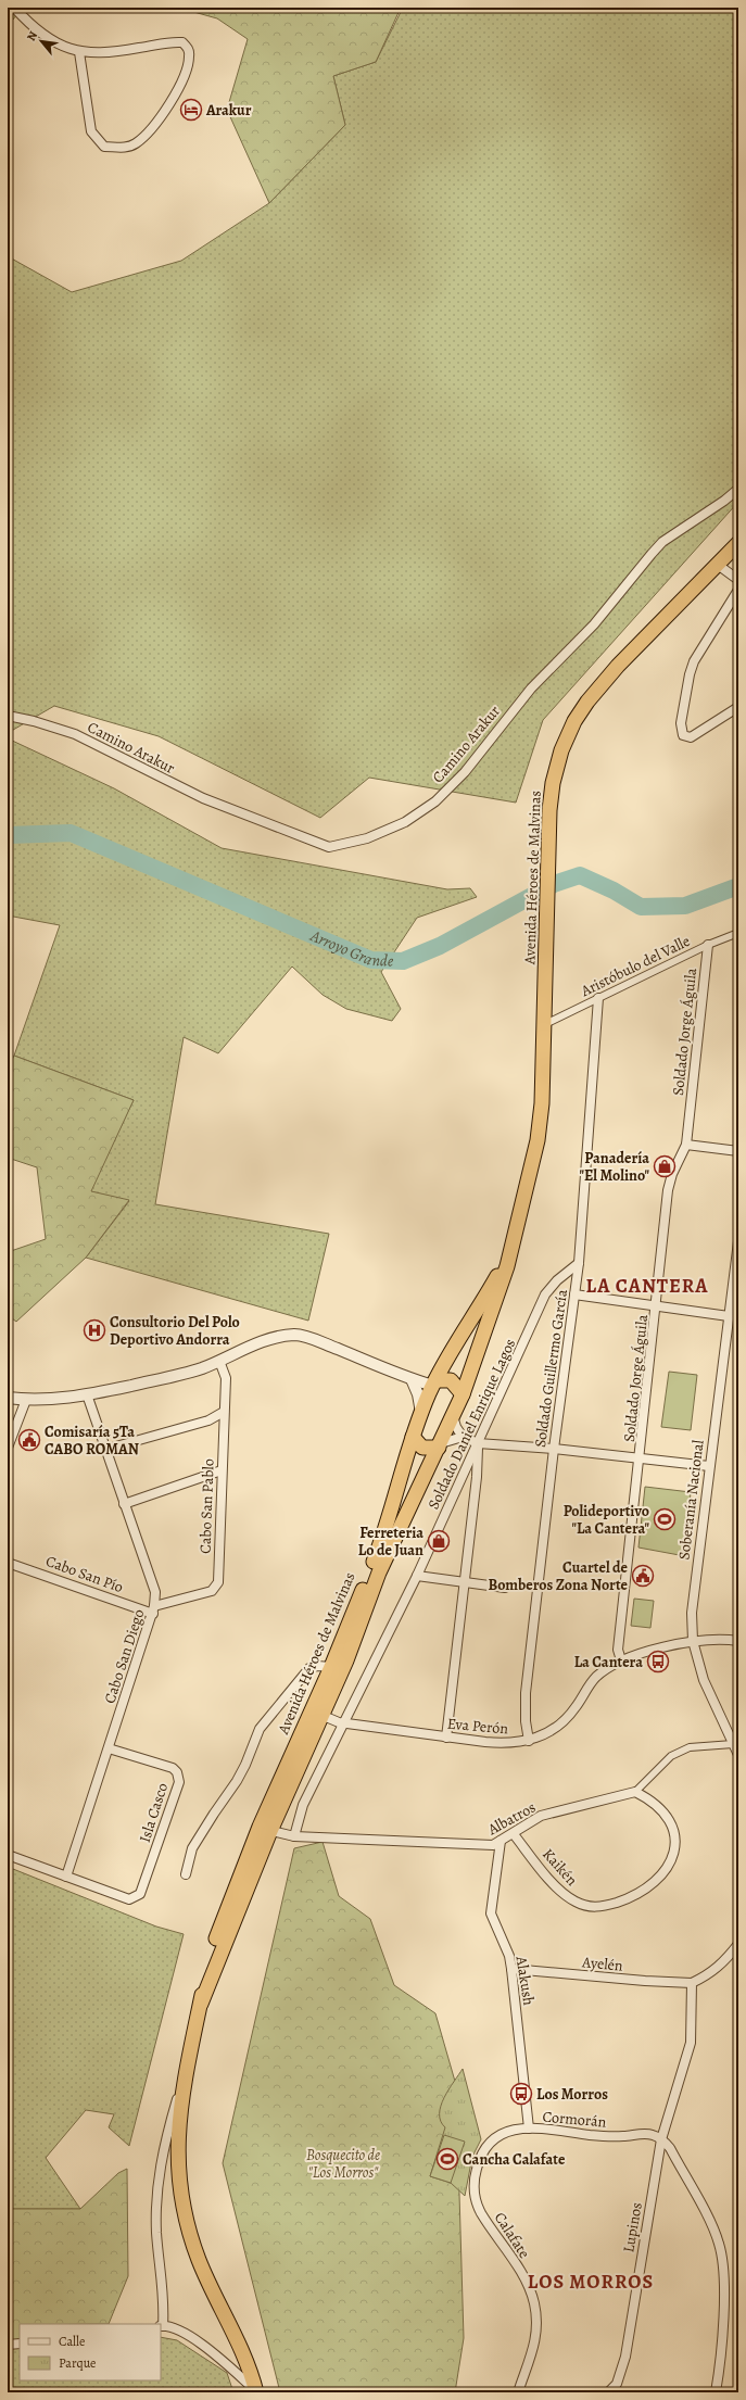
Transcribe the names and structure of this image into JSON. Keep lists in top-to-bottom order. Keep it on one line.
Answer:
{"streets":{"highway":["Avenida Héroes de Malvinas"],"street":["Camino Arakur","Aristóbulo del Valle","Soldado Jorge Águila","Soldado Guillermo García","Soldado Daniel Enrique Lagos","Soberanía Nacional","Cabo San Pablo","Cabo San Pío","Cabo San Diego","Eva Perón","Isla Casco","Albatros","Kaikén","Ayelén","Alakush","Cormorán","Lupinos","Calafate"]},"crossings":[["Avenida Héroes de Malvinas","Aristóbulo del Valle"],["Avenida Héroes de Malvinas","Eva Perón"],["Avenida Héroes de Malvinas","Albatros"],["Aristóbulo del Valle","Soldado Jorge Águila"],["Aristóbulo del Valle","Soldado Guillermo García"],["Soldado Jorge Águila","Eva Perón"],["Soldado Guillermo García","Soldado Daniel Enrique Lagos"],["Soldado Guillermo García","Eva Perón"],["Soldado Daniel Enrique Lagos","Eva Perón"],["Soldado Daniel Enrique Lagos","Albatros"],["Soberanía Nacional","Eva Perón"],["Cabo San Pablo","Cabo San Pío"],["Cabo San Pablo","Cabo San Diego"],["Cabo San Pío","Cabo San Diego"],["Cabo San Diego","Isla Casco"],["Albatros","Kaikén"],["Albatros","Alakush"],["Ayelén","Alakush"],["Alakush","Cormorán"],["Cormorán","Lupinos"],["Cormorán","Calafate"]],"districts":["LA CANTERA","LOS MORROS"],"water":["Arroyo Grande"],"parks":["Bosquecito de \"Los Morros\""],"places":{"hotel":["Arakur"],"shop":["Panadería \"El Molino\"","Ferreteria Lo de Juan"],"hospital":["Consultorio Del Polo Deportivo Andorra"],"public building":["Comisaría 5Ta CABO ROMAN","Cuartel de Bomberos Zona Norte"],"sports":["Polideportivo \"La Cantera\"","Cancha Calafate"],"bus stop":["La Cantera","Los Morros"]},"legend":["Calle","Parque"],"north":"top left"}
